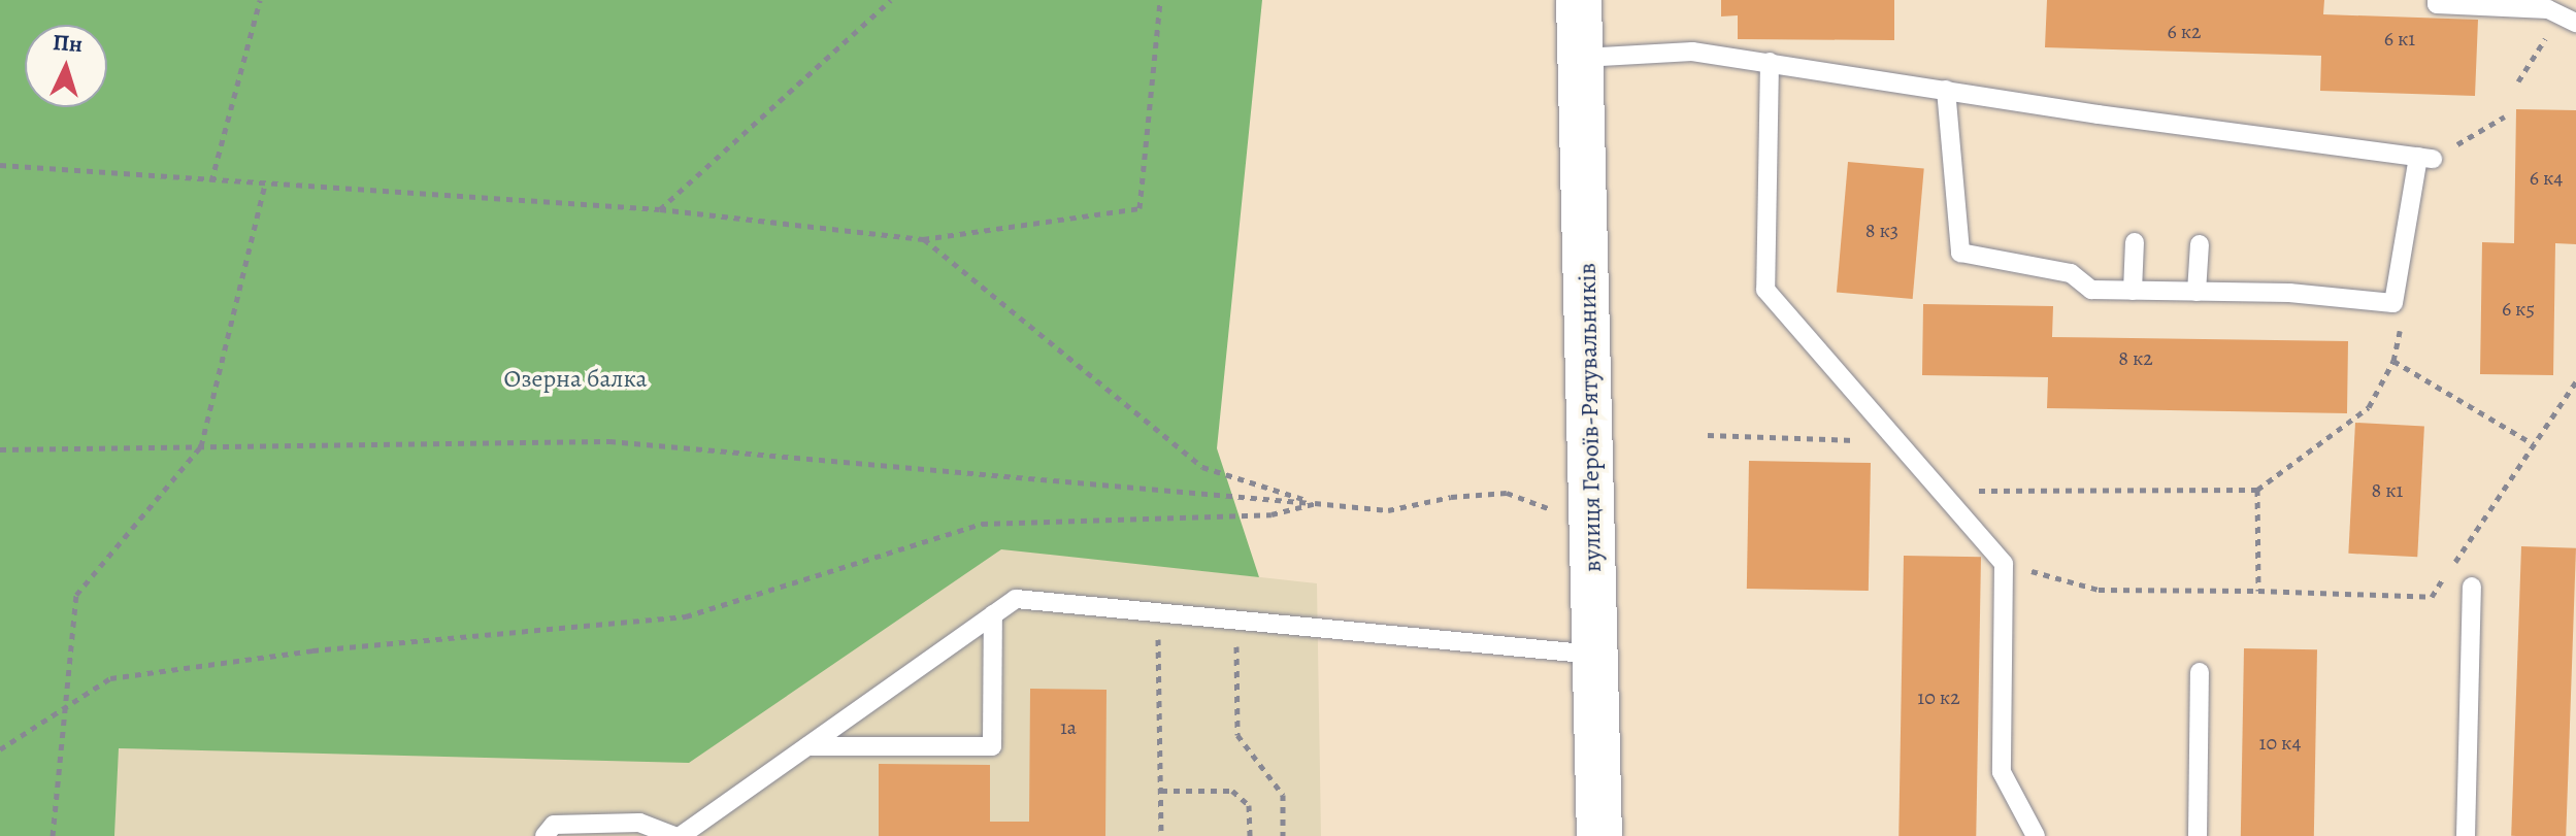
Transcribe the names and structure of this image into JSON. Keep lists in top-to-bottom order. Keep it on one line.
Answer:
{"streets":{"main road":["вулиця Героїв-Рятувальників"]},"parks":["Озерна балка"],"house_numbers":["6 к2","6 к1","6 к4","8 к3","6 к5","8 к2","8 к1","10 к2","1а","10 к4"],"north":"top"}
